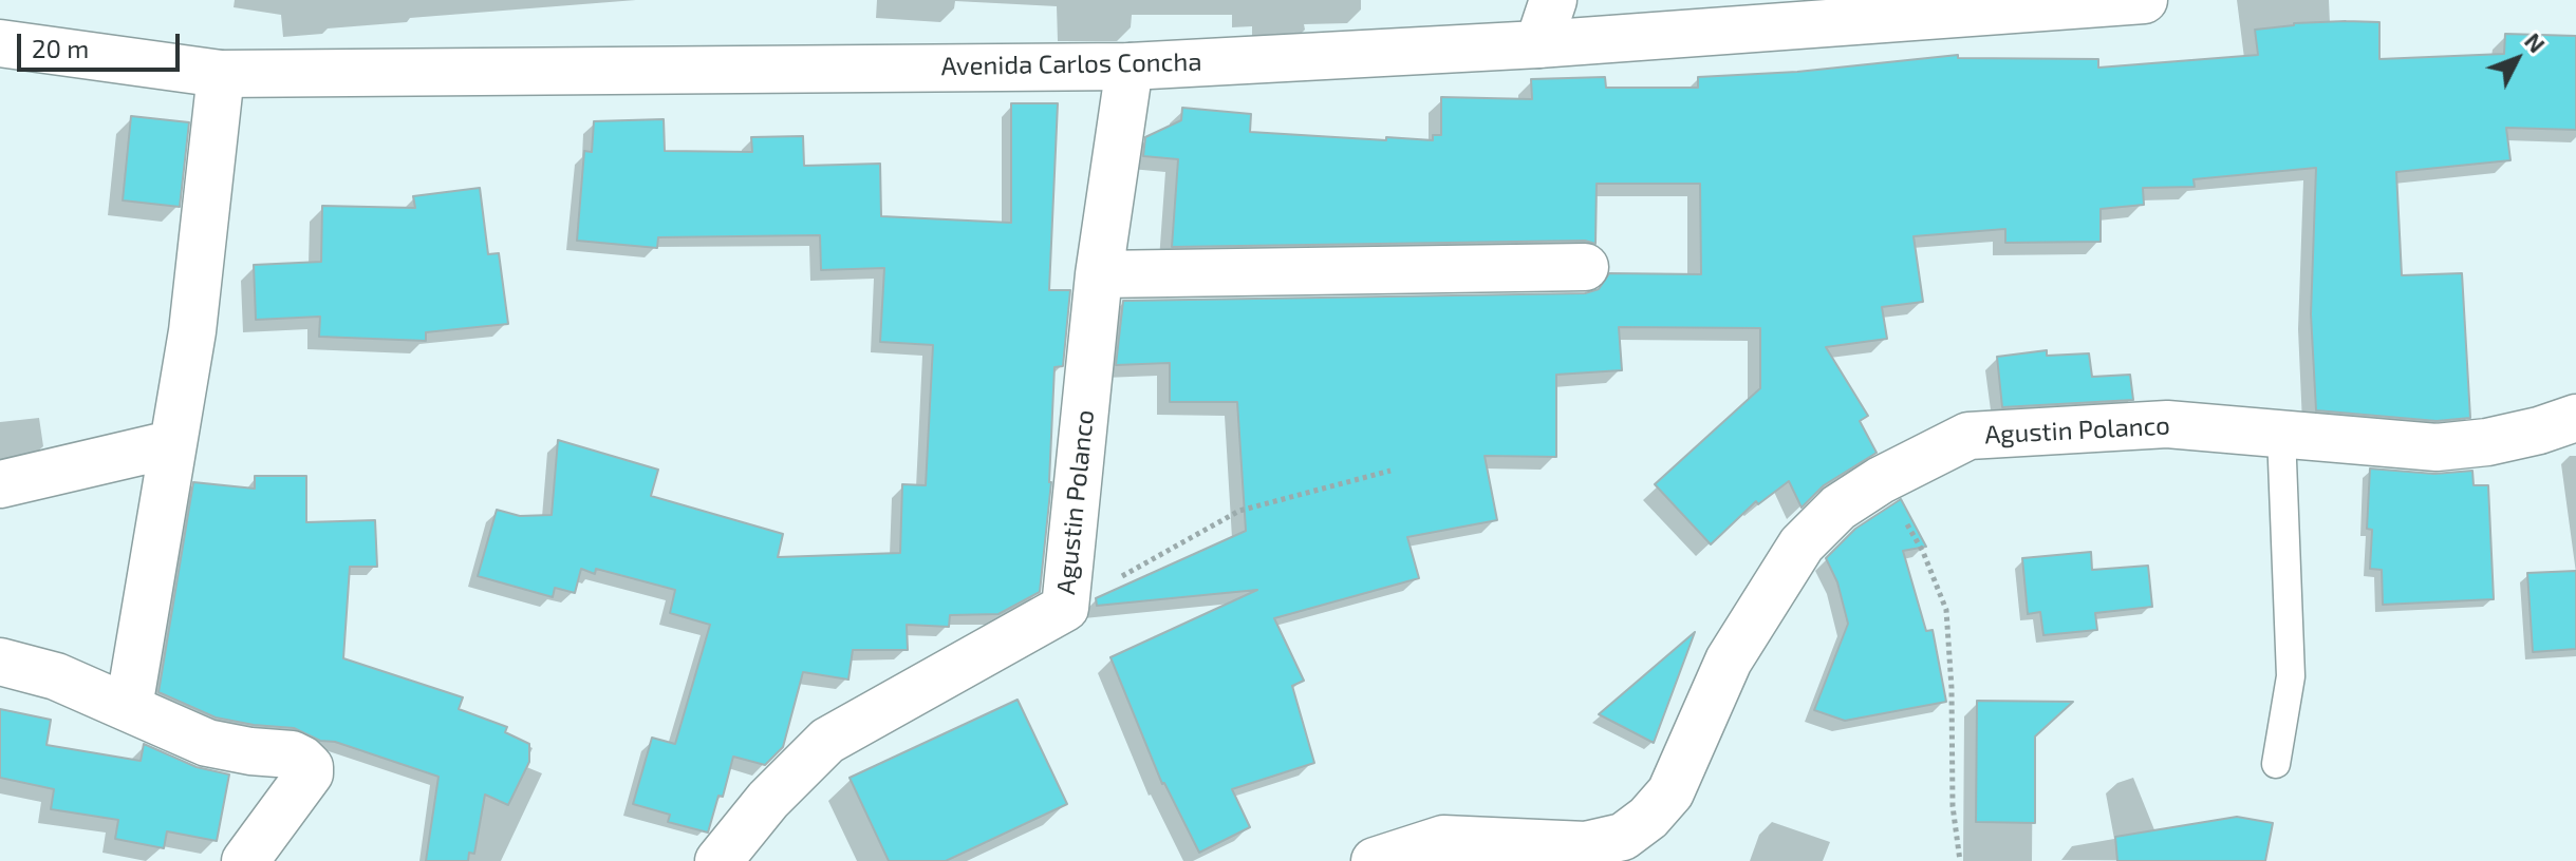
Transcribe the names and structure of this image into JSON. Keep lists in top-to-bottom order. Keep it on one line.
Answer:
{"streets":{"street":["Avenida Carlos Concha","Agustin Polanco"]},"crossings":[["Avenida Carlos Concha","Agustin Polanco"]],"scale_bar":"20 m","north":"top right"}
